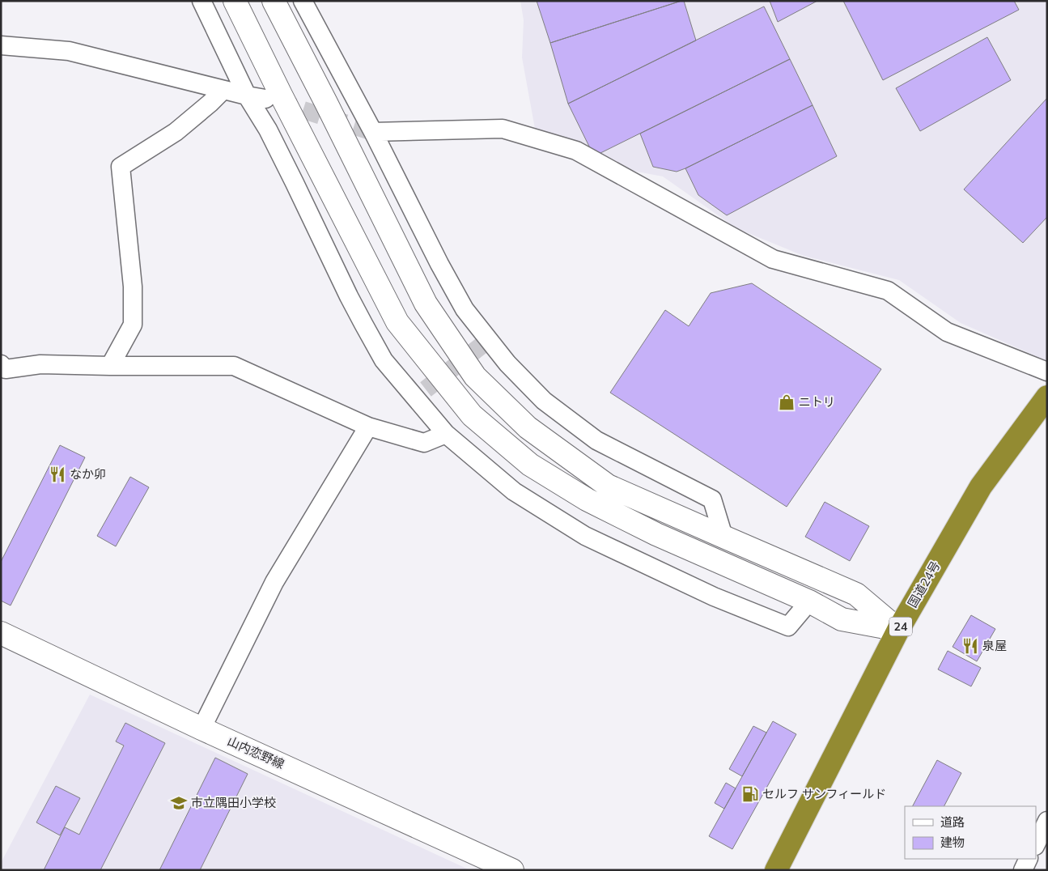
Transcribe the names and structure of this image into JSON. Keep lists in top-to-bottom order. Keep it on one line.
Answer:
{"streets":{"highway":["国道24号","24"],"street":["山内恋野線"]},"places":{"shop":["ニトリ"],"restaurant":["なか卯","泉屋"],"fuel station":["セルフ サンフィールド"],"school or university":["市立隅田小学校"]},"legend":["道路","建物"]}
